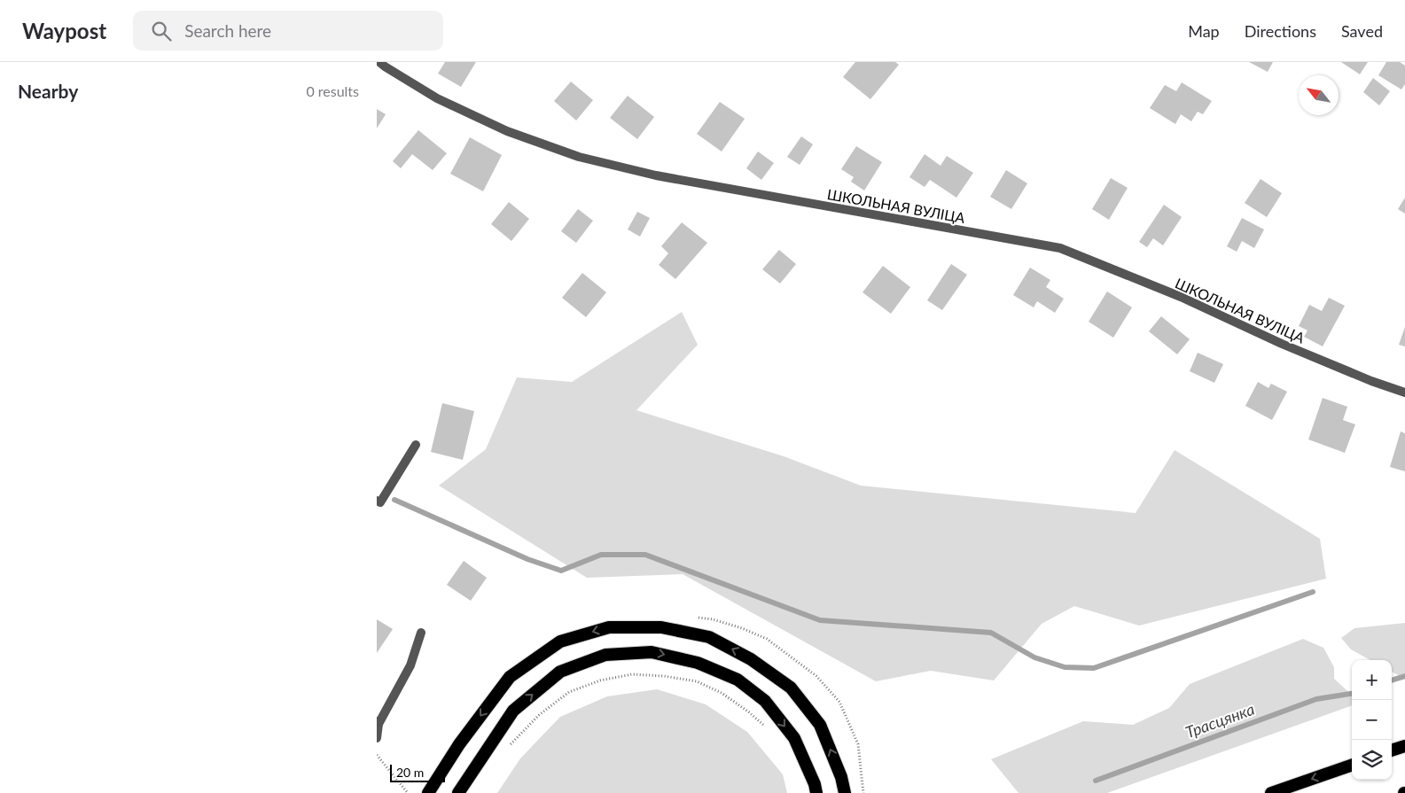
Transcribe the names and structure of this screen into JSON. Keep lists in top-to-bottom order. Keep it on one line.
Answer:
{"streets":{"street":["ШКОЛЬНАЯ ВУЛІЦА"]},"water":["Трасцянка"],"scale_bar":"20 m","north":"top left","page":{"header":"Waypost","search":"Search here","nav":["Map","Directions","Saved"],"heading":["Nearby","0 results"],"map_buttons":["+","−"],"scale":"20 m"}}
